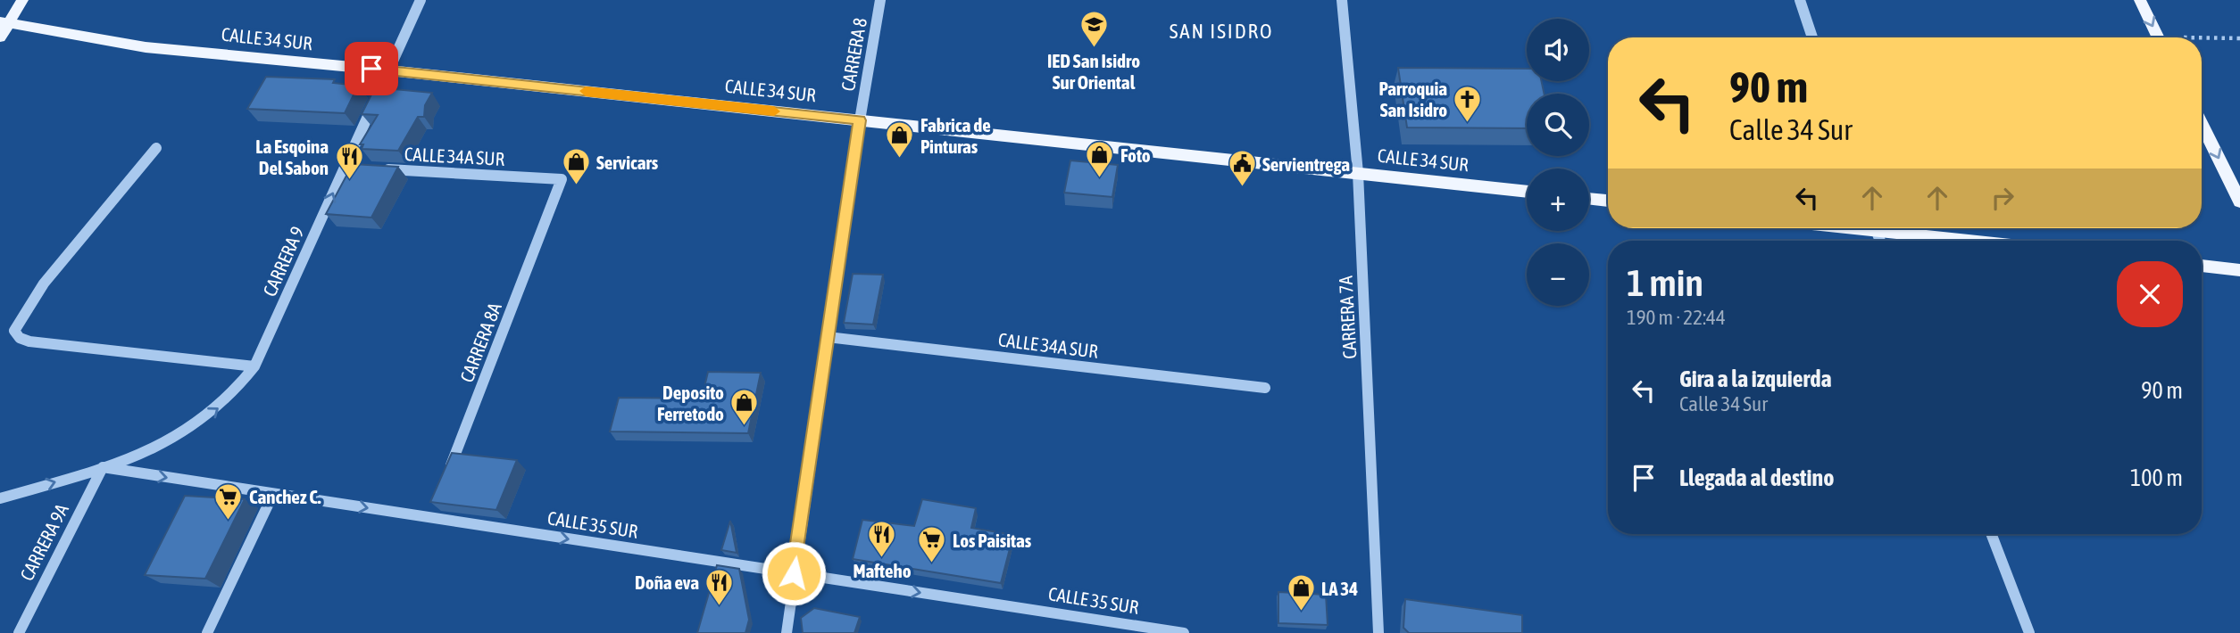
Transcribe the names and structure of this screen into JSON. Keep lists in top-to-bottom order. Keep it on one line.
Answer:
{"streets":{"main road":["CALLE 34 SUR"],"street":["CARRERA 8","CALLE 34A SUR","CARRERA 9","CARRERA 7A","CARRERA 8A","CALLE 35 SUR","CARRERA 9A"]},"crossings":[["CALLE 34 SUR","CARRERA 8"],["CALLE 34 SUR","CARRERA 9"],["CALLE 34 SUR","CARRERA 7A"],["CARRERA 8","CALLE 34A SUR"],["CARRERA 8","CALLE 35 SUR"],["CALLE 34A SUR","CARRERA 8A"],["CARRERA 9","CALLE 35 SUR"],["CARRERA 9","CARRERA 9A"],["CALLE 35 SUR","CARRERA 9A"]],"one_way":["CARRERA 9","CALLE 35 SUR"],"districts":["SAN ISIDRO"],"places":{"school or university":["IED San Isidro Sur Oriental"],"church":["Parroquia San Isidro"],"shop":["Fabrica de Pinturas","Foto","Servicars","Deposito Ferretodo","LA 34"],"restaurant":["La Esqoina Del Sabon","Mafteho","Doña eva"],"public building":["Servientrega"],"supermarket":["Canchez C.","Los Paisitas"]},"page":{"map_buttons":["+","−"],"turn":["90 m","Calle 34 Sur"],"heading":["1 min","190 m · 22:44"],"list":[{"name":"Gira a la izquierda","note":"Calle 34 Sur","value":"90 m"},{"name":"Llegada al destino","value":"100 m"}]}}
